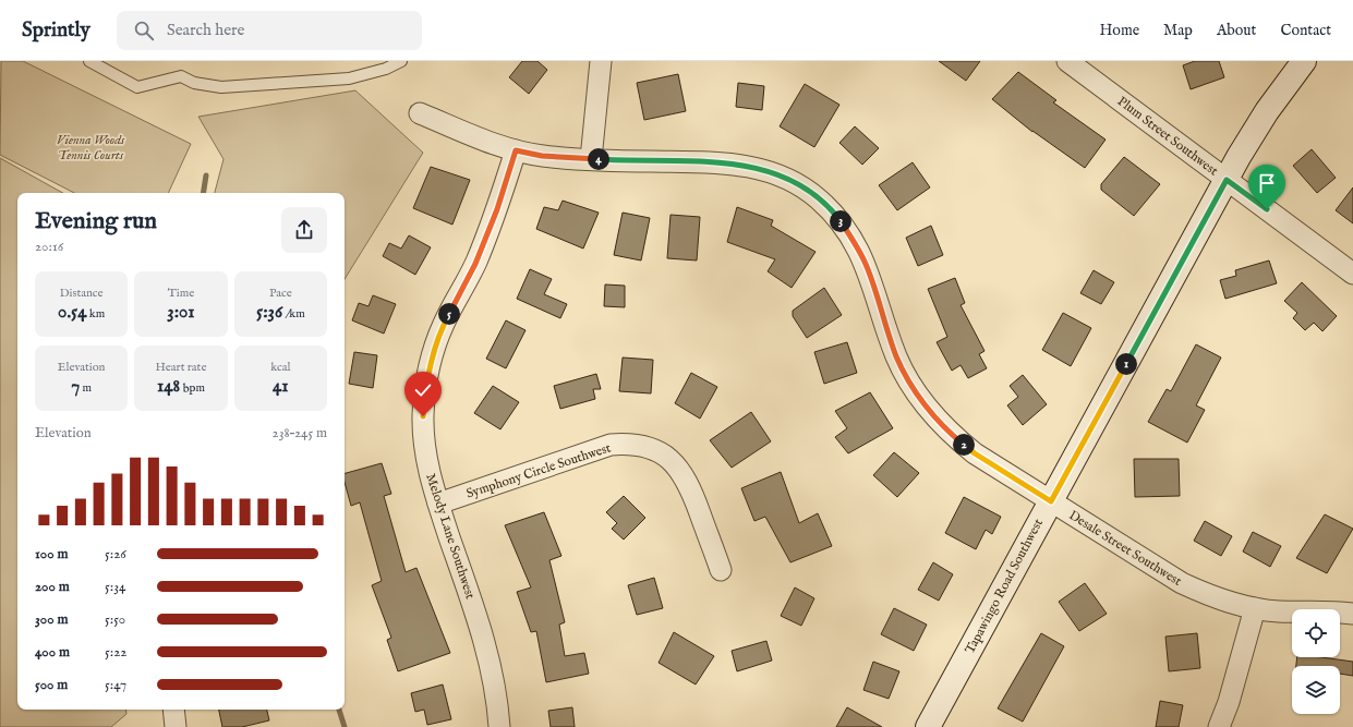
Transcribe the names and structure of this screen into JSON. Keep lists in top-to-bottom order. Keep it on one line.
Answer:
{"streets":{"street":["Plum Street Southwest","Symphony Circle Southwest","Melody Lane Southwest","Desale Street Southwest","Tapawingo Road Southwest"]},"crossings":[["Plum Street Southwest","Tapawingo Road Southwest"],["Symphony Circle Southwest","Melody Lane Southwest"],["Melody Lane Southwest","Desale Street Southwest"],["Desale Street Southwest","Tapawingo Road Southwest"]],"parks":["Vienna Woods Tennis Courts"],"page":{"header":"Sprintly","search":"Search here","nav":["Home","Map","About","Contact"],"pins":["4","3","5","1","2"],"heading":["Evening run","20:16"],"stats":[["Distance","0.54 km"],["Time","3:01"],["Pace","5:36 /km"],["Elevation","7 m"],["Heart rate","148 bpm"],["kcal","41"]],"chart":["Elevation","238–245 m"],"list":[{"name":"100 m","note":"5:26"},{"name":"200 m","note":"5:34"},{"name":"300 m","note":"5:50"},{"name":"400 m","note":"5:22"},{"name":"500 m","note":"5:47"}]}}
